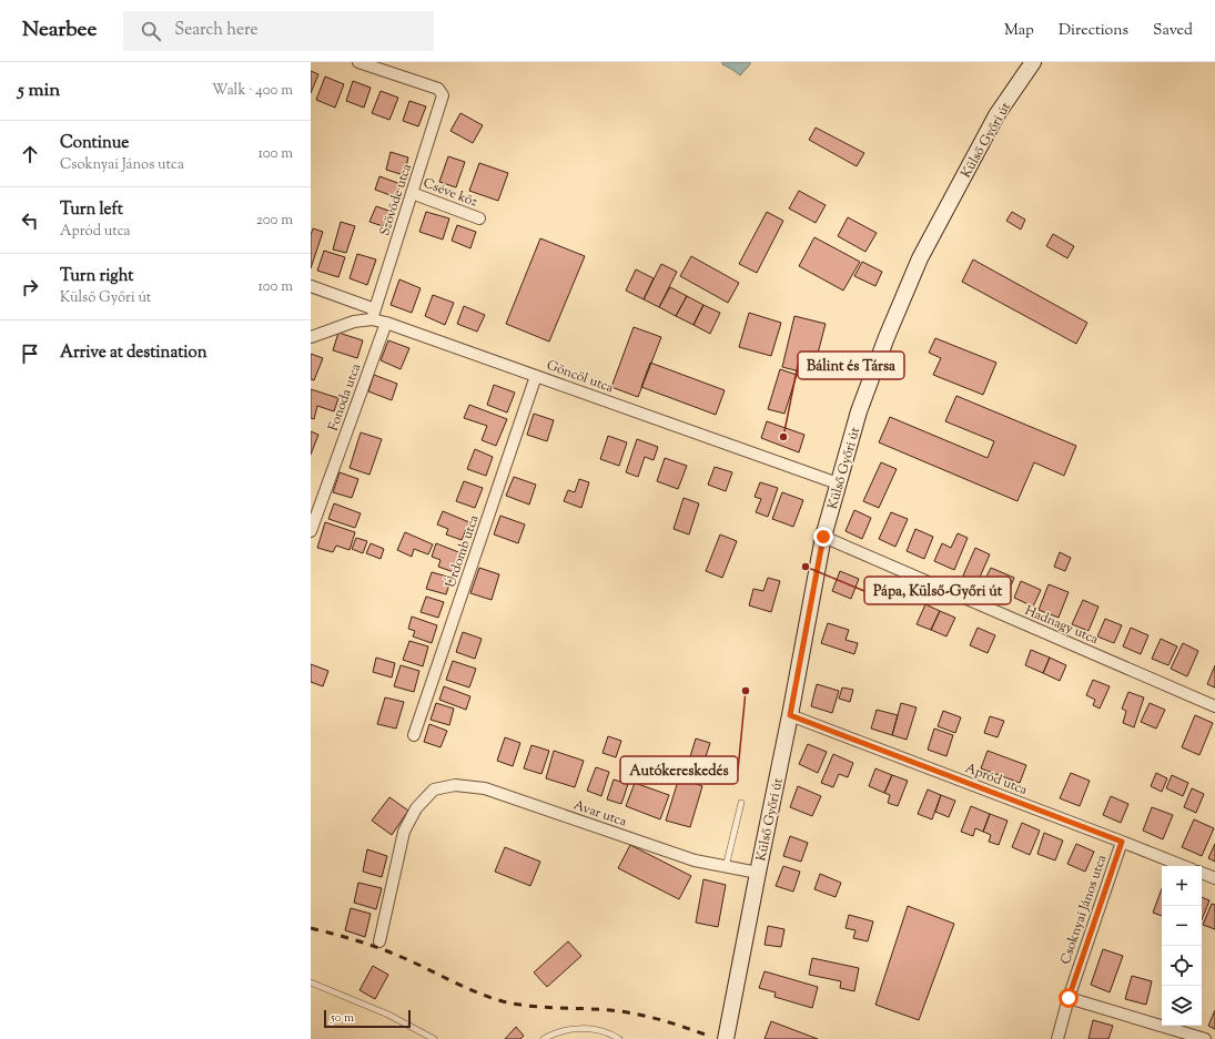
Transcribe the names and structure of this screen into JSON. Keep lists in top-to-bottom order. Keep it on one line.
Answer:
{"streets":{"main road":["Külső Győri út"],"street":["Cséve köz","Szövöde utca","Göncöl utca","Fonoda utca","Úrdomb utca","Hadnagy utca","Apród utca","Avar utca","Csoknyai János utca"]},"crossings":[["Külső Győri út","Göncöl utca"],["Külső Győri út","Hadnagy utca"],["Külső Győri út","Apród utca"],["Külső Győri út","Avar utca"],["Cséve köz","Szövöde utca"],["Szövöde utca","Göncöl utca"],["Göncöl utca","Fonoda utca"],["Göncöl utca","Úrdomb utca"],["Apród utca","Csoknyai János utca"]],"places":["Bálint és Társa","Pápa, Külső-Győri út","Autókereskedés"],"scale_bar":"50 m","page":{"header":"Nearbee","search":"Search here","nav":["Map","Directions","Saved"],"heading":["5 min","Walk · 400 m"],"list":[["Continue","Csoknyai János utca","100 m"],["Turn left","Apród utca","200 m"],["Turn right","Külső Győri út","100 m"],"Arrive at destination"],"map_buttons":["+","−"],"scale":"50 m"}}
